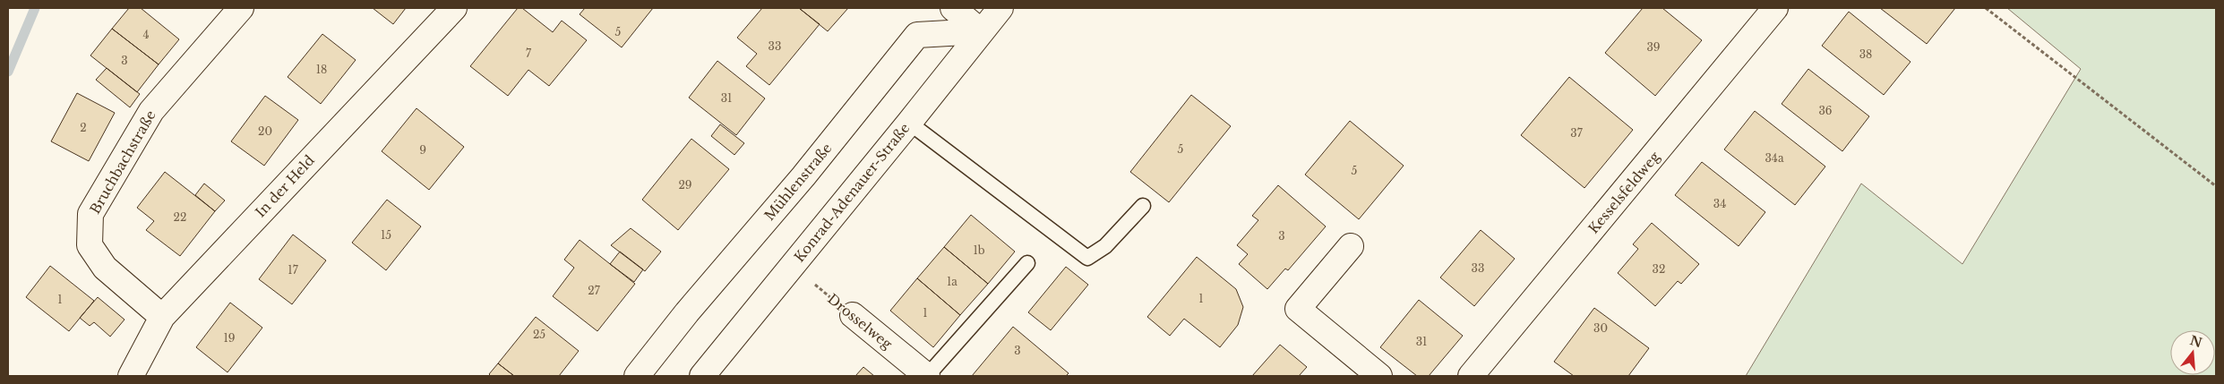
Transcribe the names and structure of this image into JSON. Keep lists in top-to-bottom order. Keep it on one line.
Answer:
{"streets":{"street":["Bruchbachstraße","Mühlenstraße","In der Held","Konrad-Adenauer-Straße","Kesselsfeldweg","Drosselweg"]},"crossings":[["Bruchbachstraße","In der Held"],["Mühlenstraße","Konrad-Adenauer-Straße"],["Konrad-Adenauer-Straße","Drosselweg"]],"house_numbers":["5","4","33","39","7","38","3","18","31","36","2","20","37","5","9","34a","5","29","34","22","15","3","1b","33","32","17","1a","27","1","1","1","30","25","19","31","3"],"north":"top"}
